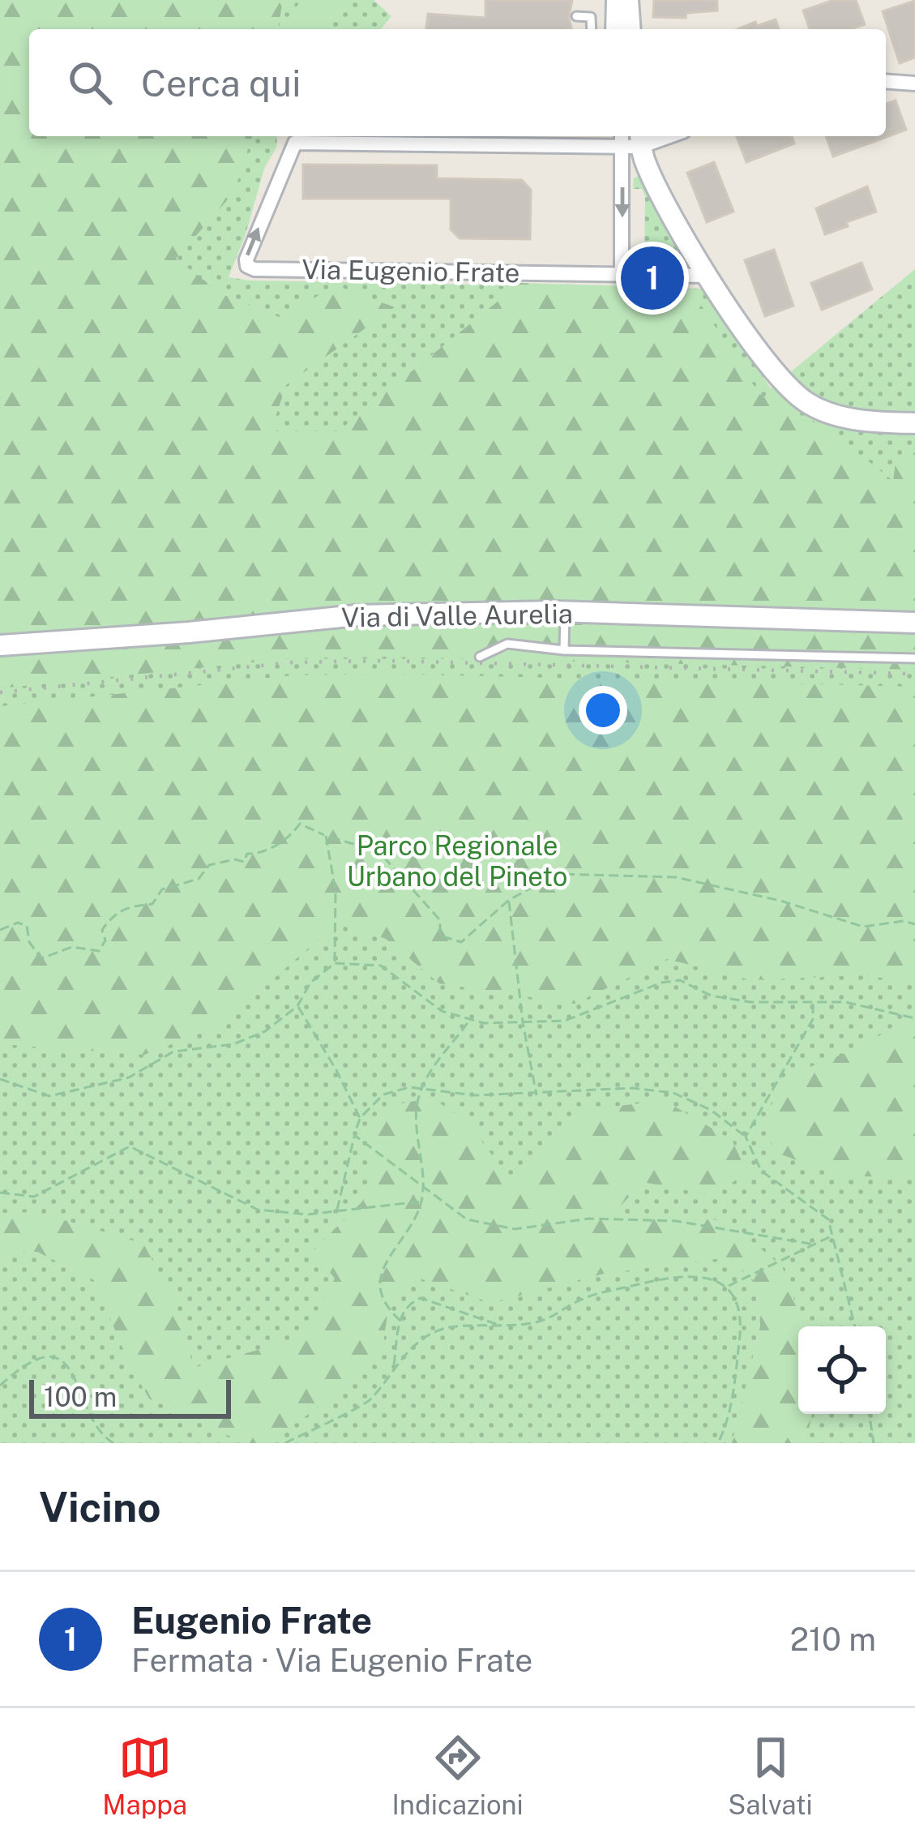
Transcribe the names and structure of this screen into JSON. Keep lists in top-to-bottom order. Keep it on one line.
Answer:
{"streets":{"street":["Via Eugenio Frate","Via di Valle Aurelia"]},"parks":["Parco Regionale Urbano del Pineto"],"scale_bar":"100 m","page":{"search":"Cerca qui","pins":"1","scale":"100 m","heading":"Vicino","list":[{"mark":"1","name":"Eugenio Frate","note":"Fermata · Via Eugenio Frate","value":"210 m"}],"nav":["Mappa","Indicazioni","Salvati"]}}
